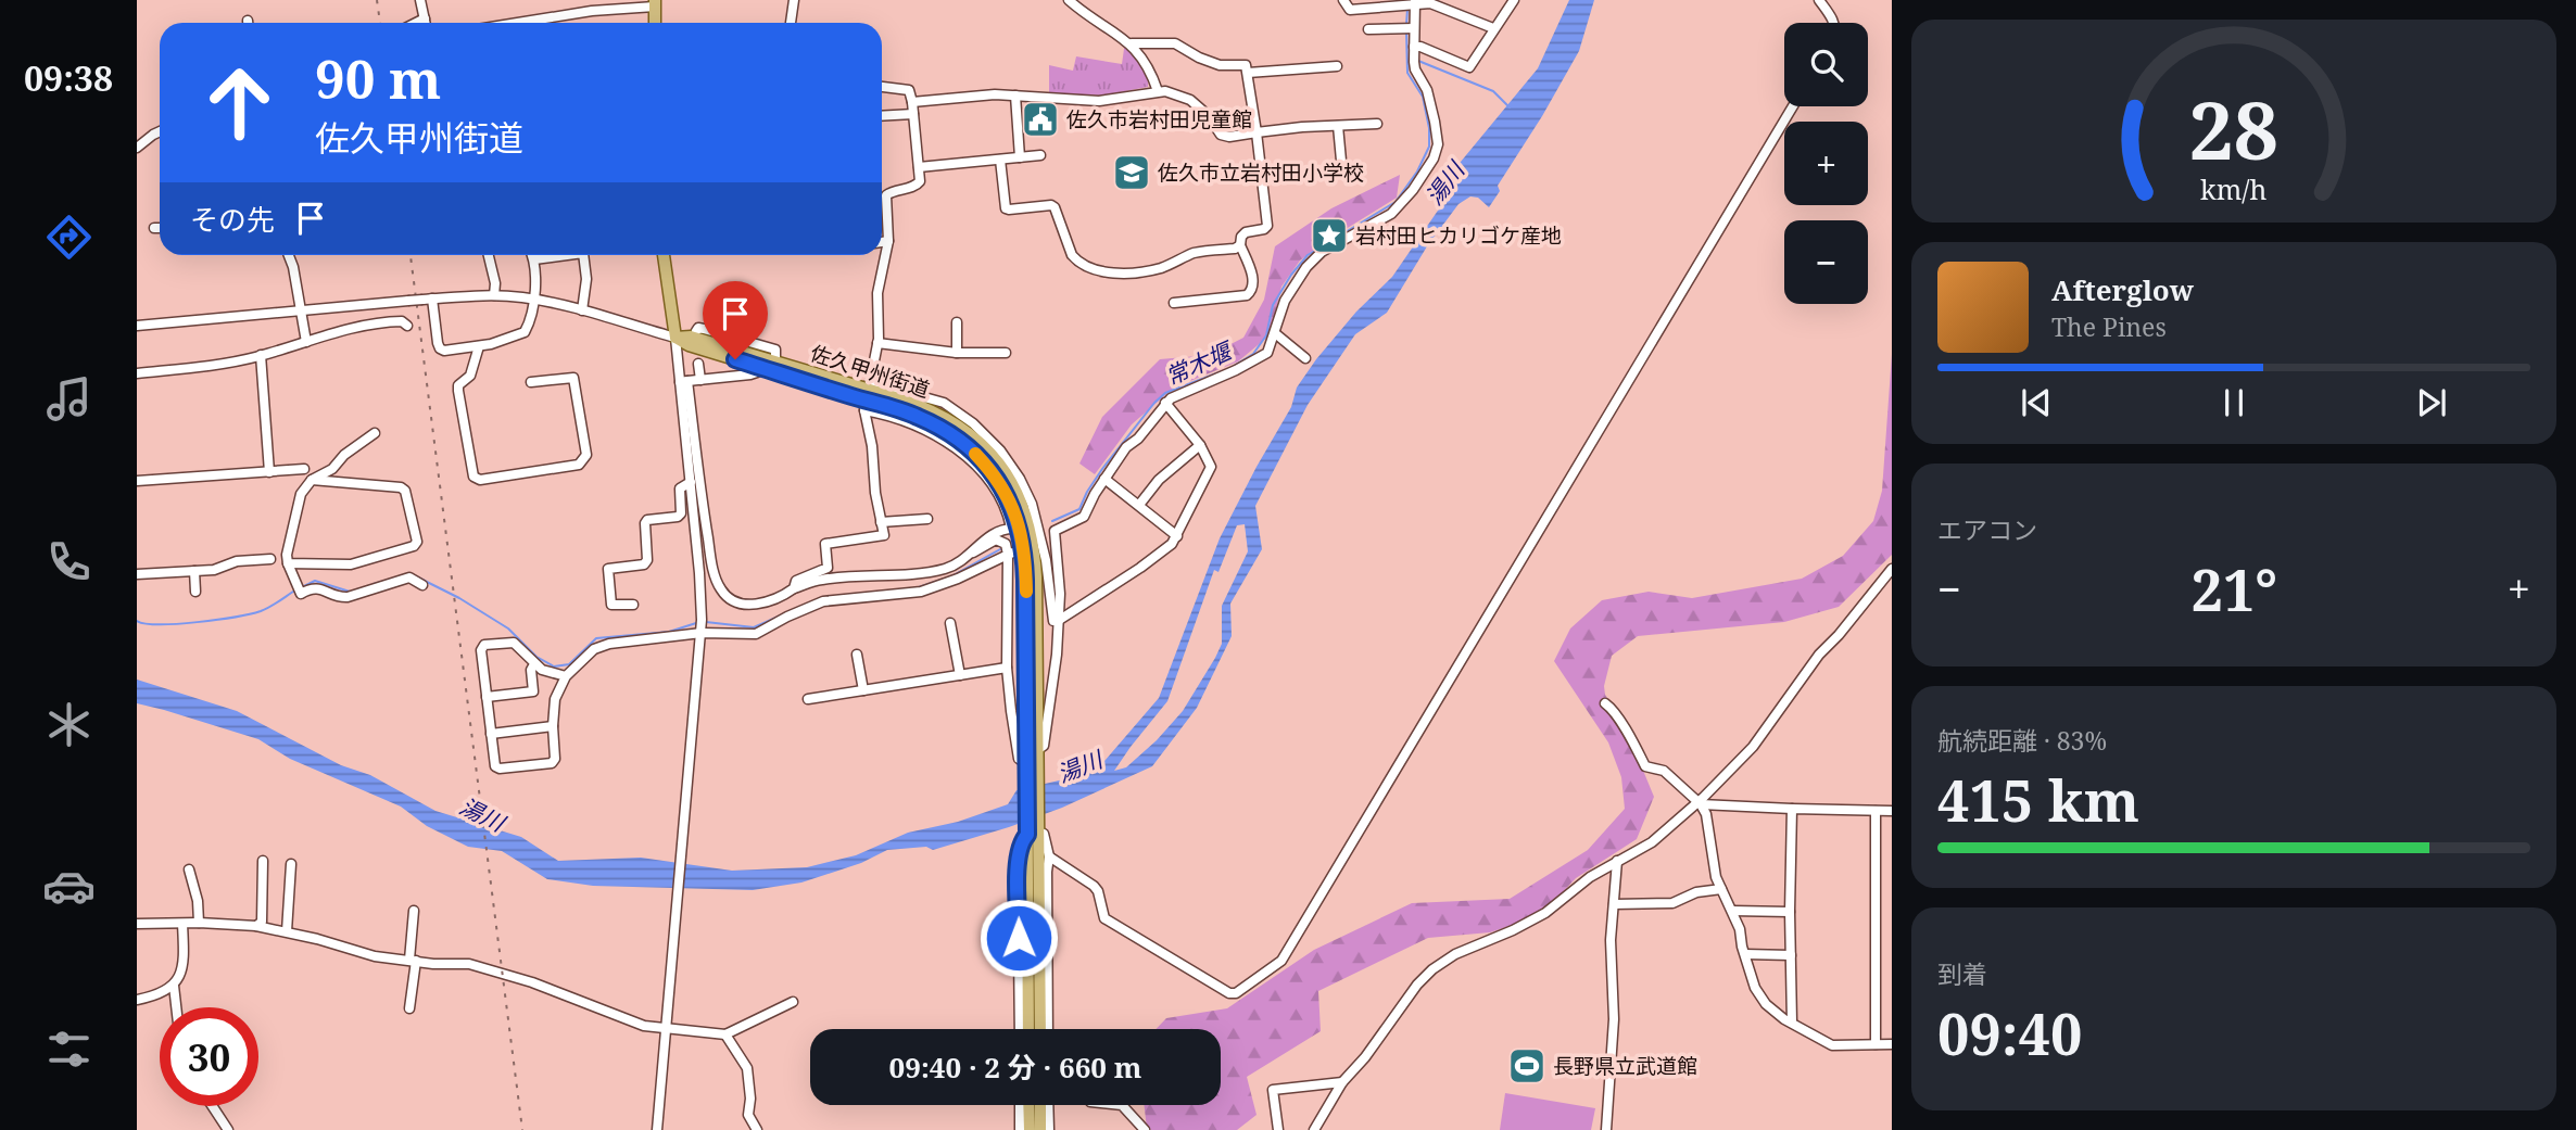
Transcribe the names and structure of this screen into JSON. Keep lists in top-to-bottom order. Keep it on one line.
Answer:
{"streets":{"main road":["佐久甲州街道"]},"water":["湯川","常木堰"],"places":{"public building":["佐久市岩村田児童館"],"school or university":["佐久市立岩村田小学校"],"place":["岩村田ヒカリゴケ産地"],"sports":["長野県立武道館"]},"page":{"tabs":"09:38","map_buttons":["+","−"],"turn":["90 m","佐久甲州街道"],"then":"その先","song":["Afterglow","The Pines"],"tile":["エアコン",["航続距離 · 83%","415 km"],["到着","09:40"]],"heat":["−","21°","+"],"limit":"30","trip":"09:40 · 2 分 · 660 m","gauge":["28","km/h"]}}
